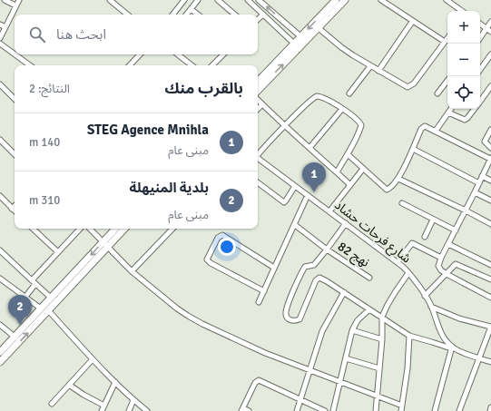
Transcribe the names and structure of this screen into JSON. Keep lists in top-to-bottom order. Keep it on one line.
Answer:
{"streets":{"street":["شارع فرحات حشاد","نهج 82"]},"page":{"map_buttons":["+","−"],"search":"ابحث هنا","heading":["بالقرب منك","النتائج: 2"],"list":[{"mark":"1","name":"STEG Agence Mnihla","note":"مبنى عام","value":"140 m"},{"mark":"2","name":"بلدية المنيهلة","note":"مبنى عام","value":"310 m"}],"pins":["1","2"]}}
